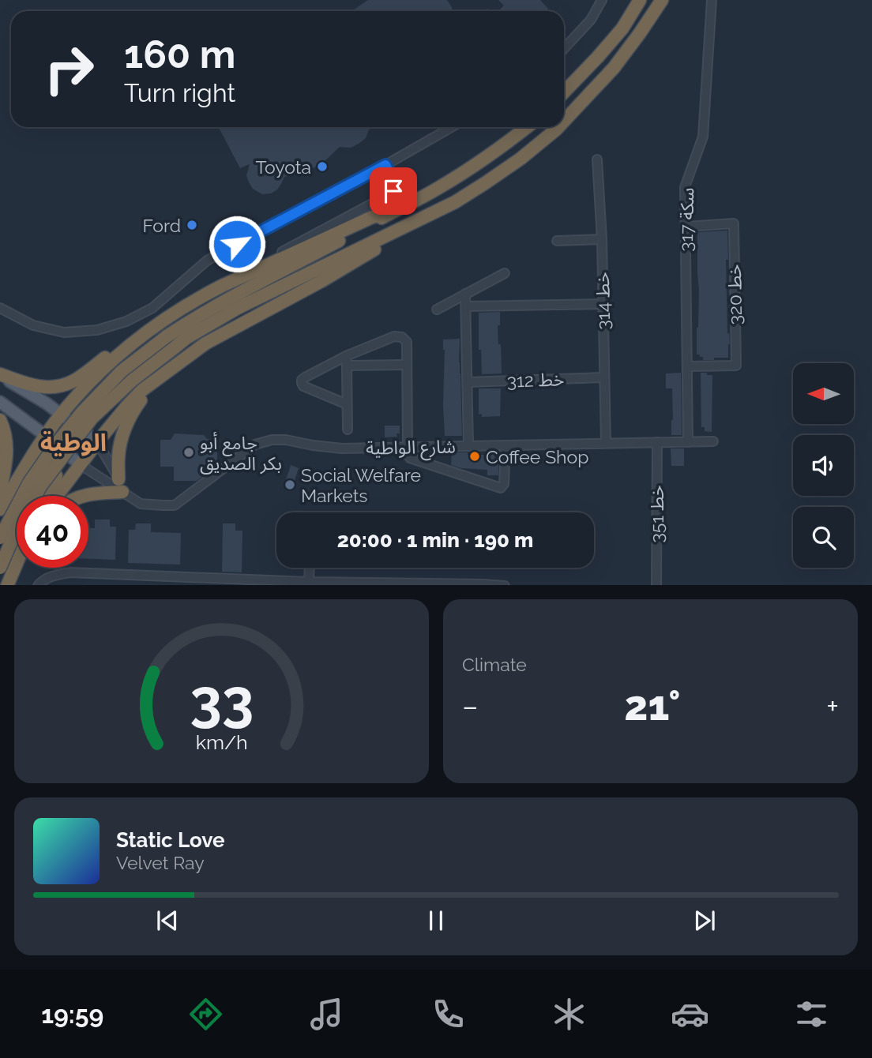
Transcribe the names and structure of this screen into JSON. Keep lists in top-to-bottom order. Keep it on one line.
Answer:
{"streets":{"street":["سكة 317","خط 320","خط 314","خط 312","شارع الواطية","خط 351"]},"crossings":[["سكة 317","خط 320"],["سكة 317","شارع الواطية"],["خط 314","خط 312"],["خط 314","شارع الواطية"],["شارع الواطية","خط 351"]],"districts":["الوطية"],"places":["Toyota","Ford","جامع أبو بكر الصديق","Coffee Shop","Social Welfare Markets"],"north":"left","page":{"turn":["160 m","Turn right"],"limit":"40","trip":"20:00 · 1 min · 190 m","tile":"Climate","heat":["−","21°","+"],"song":["Static Love","Velvet Ray"],"tabs":"19:59","gauge":["33","km/h"]}}
